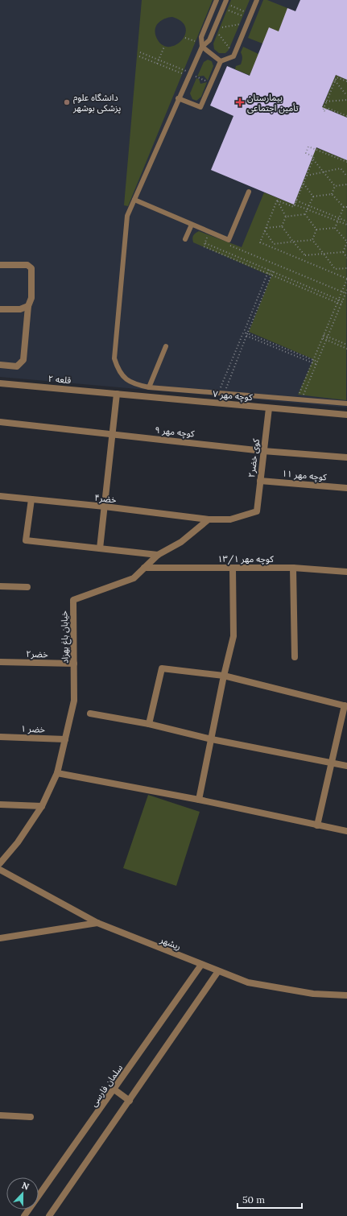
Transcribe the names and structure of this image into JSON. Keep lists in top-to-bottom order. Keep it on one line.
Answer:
{"streets":{"street":["قلعه ۲","کوچه مهر ۷","کوچه مهر ۹","کوی خضر۲","کوچه مهر ۱۱","خضر۴","کوچه مهر ۱۳/۱","خیابان باغ بهزاد","خضر۲","خضر ۱","ریشهر","سلمان فارسی"]},"crossings":[["قلعه ۲","کوچه مهر ۷"],["کوچه مهر ۷","کوی خضر۲"],["کوچه مهر ۹","کوی خضر۲"],["کوی خضر۲","کوچه مهر ۱۱"],["کوی خضر۲","خضر۴"],["کوی خضر۲","خیابان باغ بهزاد"],["خضر۴","خیابان باغ بهزاد"],["کوچه مهر ۱۳/۱","خیابان باغ بهزاد"],["خیابان باغ بهزاد","خضر۲"],["خیابان باغ بهزاد","خضر ۱"],["ریشهر","سلمان فارسی"]],"places":{"other":["دانشگاه علوم پزشکی بوشهر"],"health":["بیمارستان تأمین اجتماعی"]},"scale_bar":"50 m","north":"top"}
